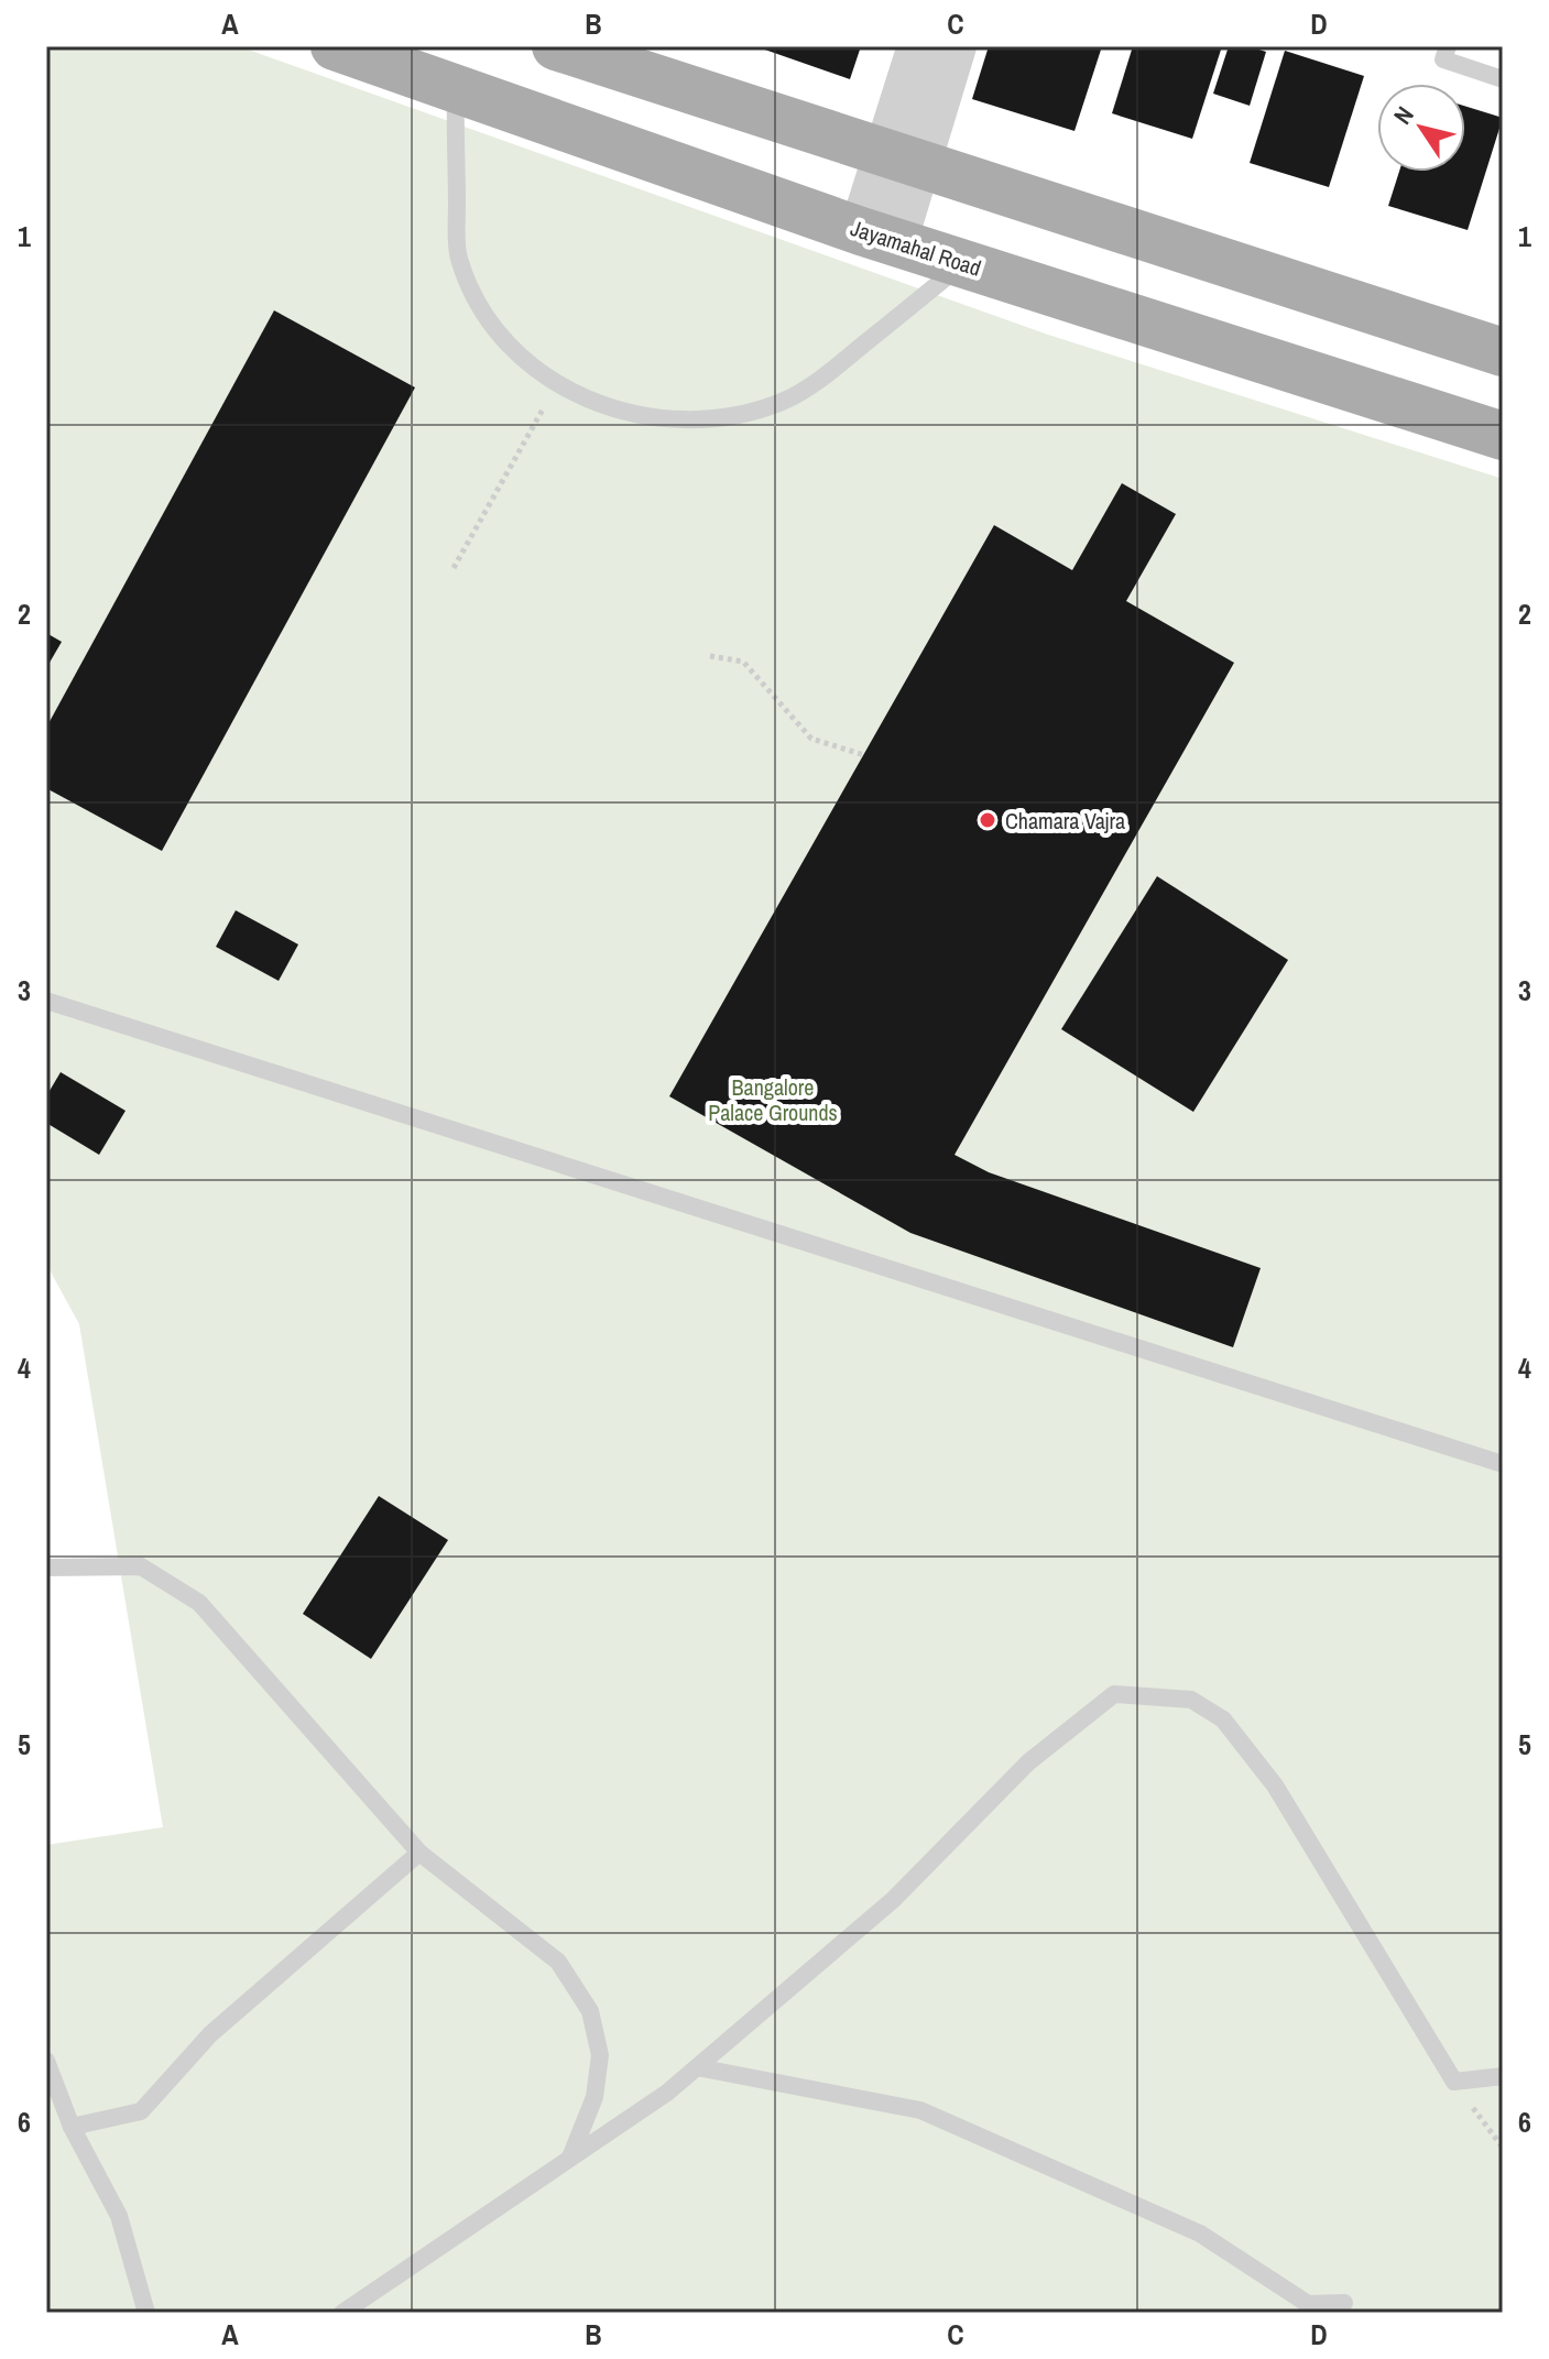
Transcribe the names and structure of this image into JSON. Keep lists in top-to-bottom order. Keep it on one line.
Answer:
{"streets":{"main road":["Jayamahal Road"]},"parks":["Bangalore Palace Grounds"],"places":["Chamara Vajra"],"north":"top left","grid":{"columns":["A","B","C","D"],"rows":["1","2","3","4","5","6"]}}
